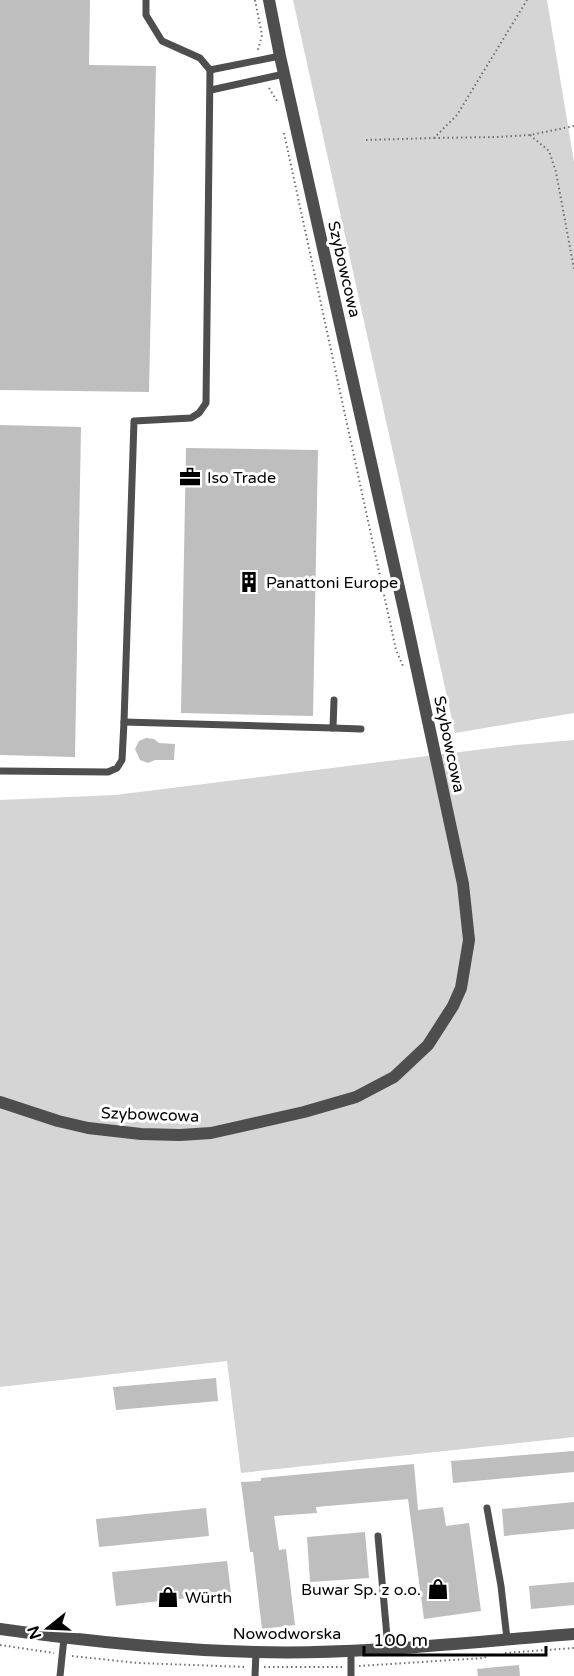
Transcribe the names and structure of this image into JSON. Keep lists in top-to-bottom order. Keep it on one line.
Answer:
{"streets":{"street":["Szybowcowa","Nowodworska"]},"places":{"office":["Iso Trade"],"building":["Panattoni Europe"],"shop":["Buwar Sp. z o.o.","Würth"]},"scale_bar":"100 m","north":"left"}
